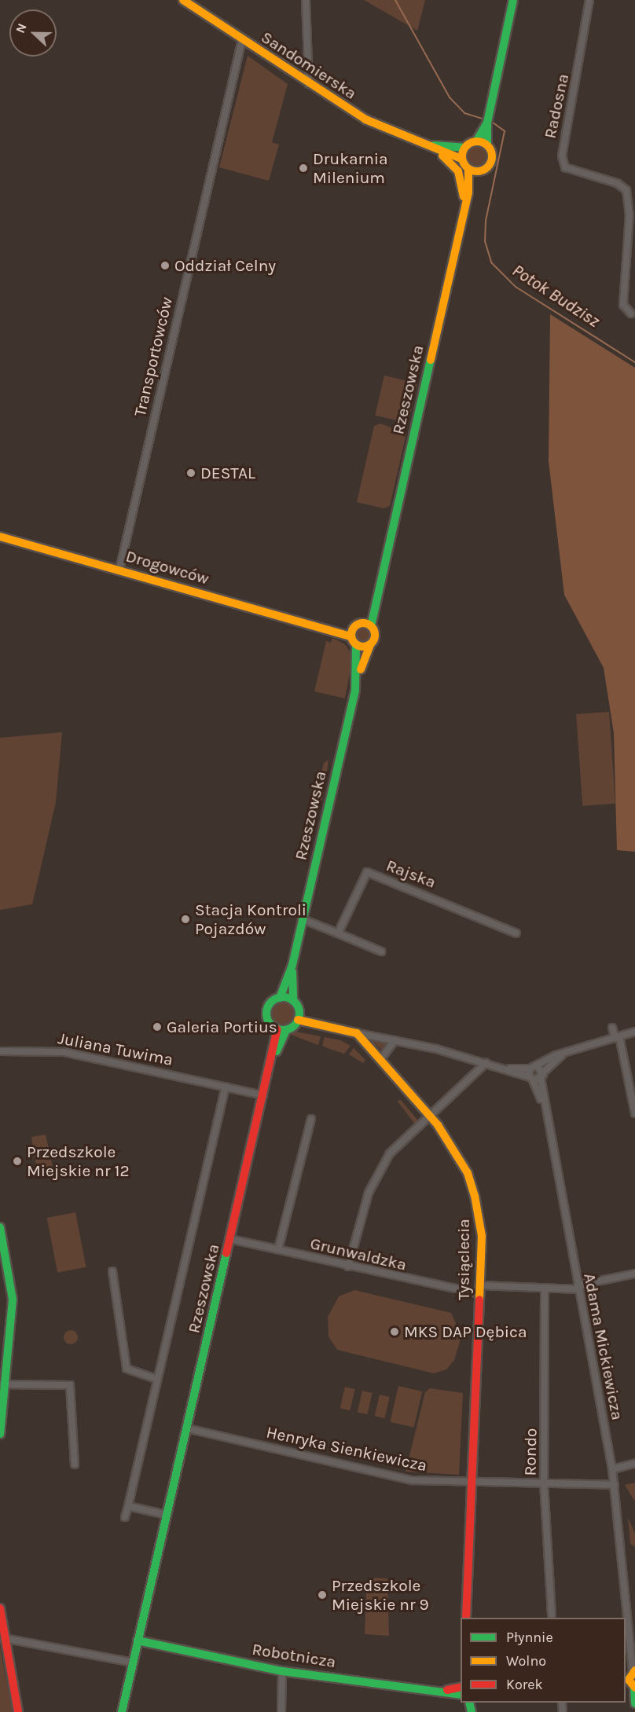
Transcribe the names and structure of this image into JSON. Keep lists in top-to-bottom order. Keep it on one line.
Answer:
{"streets":{"street":["Sandomierska","Radosna","Transportowców","Rzeszowska","Drogowców","Rajska","Juliana Tuwima","Grunwaldzka","Tysiąclecia","Adama Mickiewicza","Henryka Sienkiewicza","Rondo","Robotnicza"]},"crossings":[["Sandomierska","Transportowców"],["Transportowców","Drogowców"],["Rzeszowska","Juliana Tuwima"],["Rzeszowska","Grunwaldzka"],["Rzeszowska","Henryka Sienkiewicza"],["Rzeszowska","Robotnicza"],["Grunwaldzka","Tysiąclecia"],["Grunwaldzka","Adama Mickiewicza"],["Grunwaldzka","Rondo"],["Tysiąclecia","Henryka Sienkiewicza"],["Adama Mickiewicza","Henryka Sienkiewicza"],["Henryka Sienkiewicza","Rondo"]],"water":["Potok Budzisz"],"places":["Drukarnia Milenium","Oddział Celny","DESTAL","Stacja Kontroli Pojazdów","Galeria Portius","Przedszkole Miejskie nr 12","MKS DAP Dębica","Przedszkole Miejskie nr 9"],"legend":["Płynnie","Wolno","Korek"],"north":"left"}
